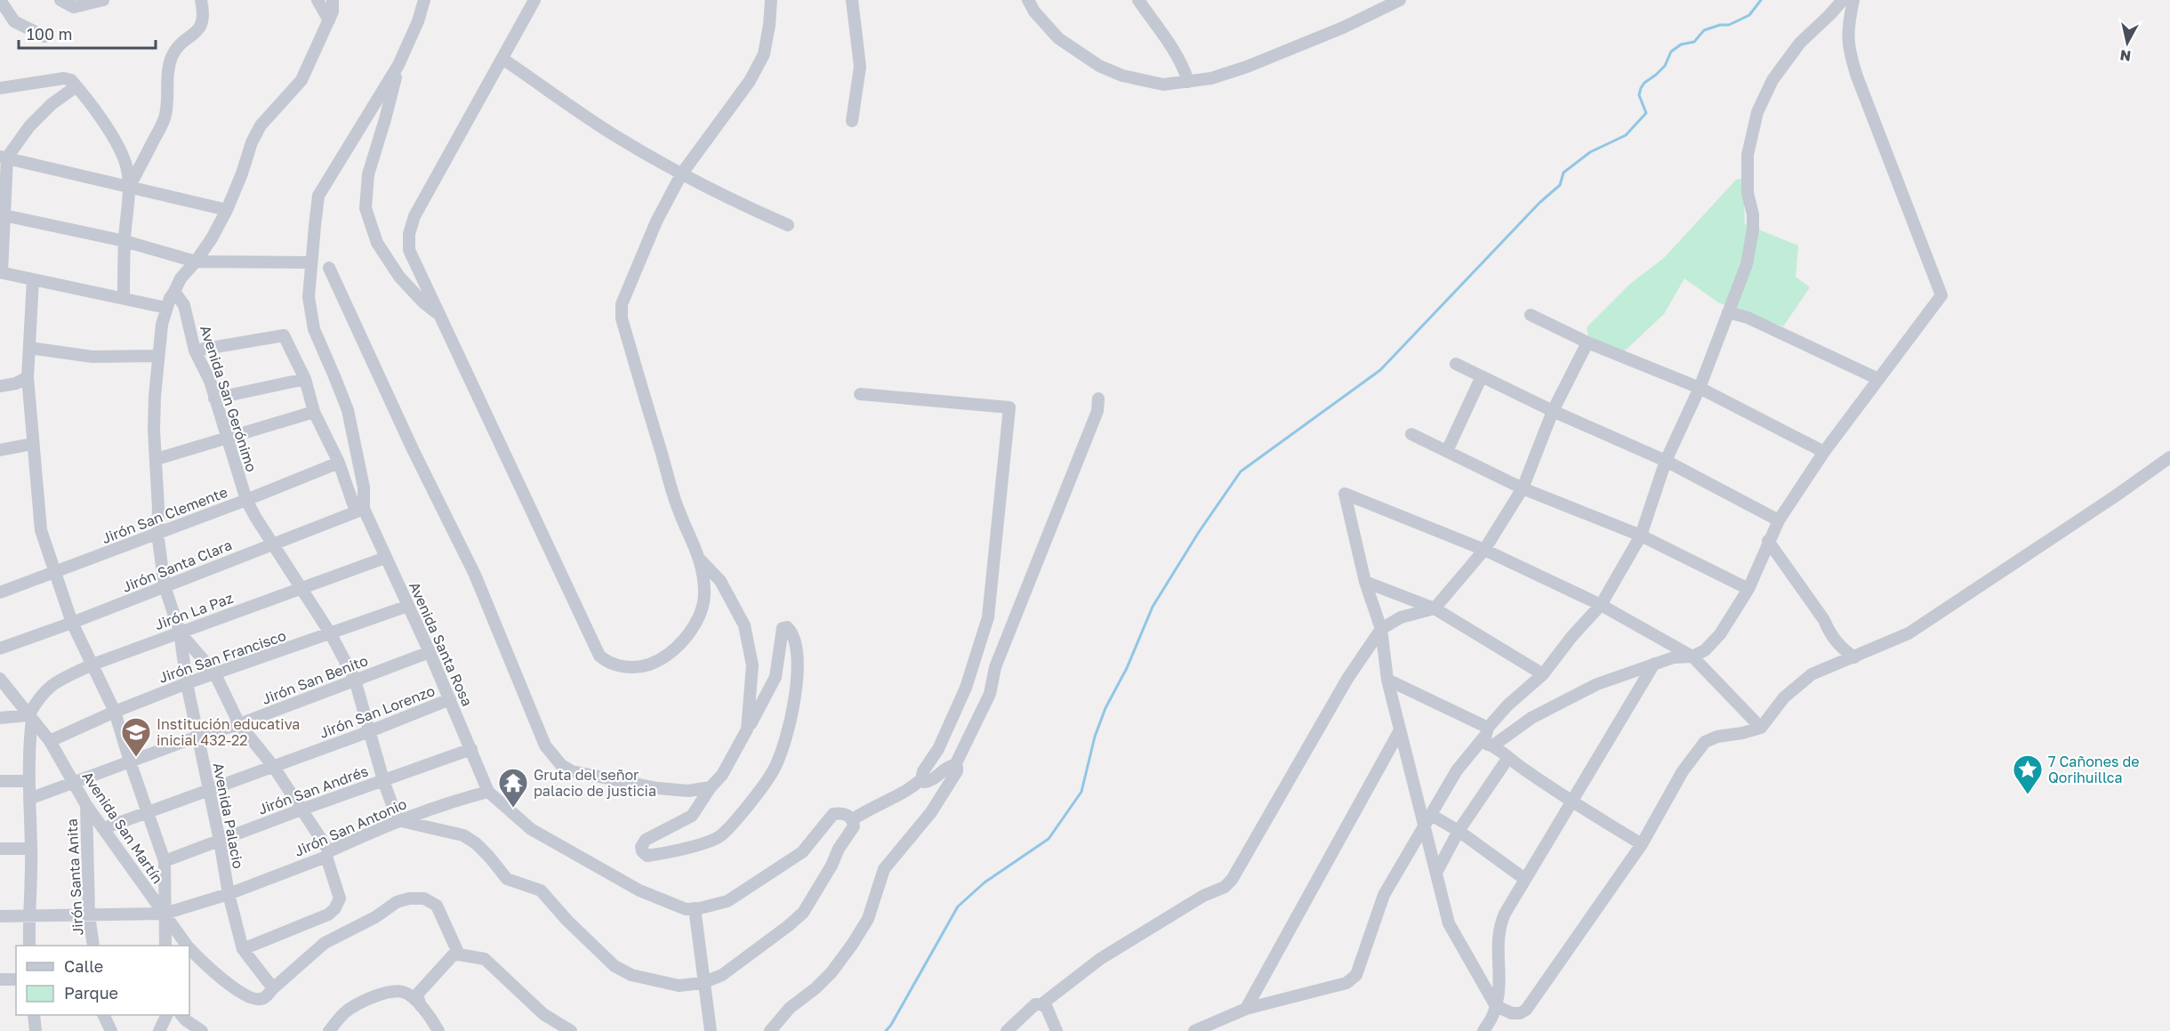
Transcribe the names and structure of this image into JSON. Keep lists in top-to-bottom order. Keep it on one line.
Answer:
{"streets":{"street":["Avenida San Gerónimo","Jirón San Clemente","Jirón Santa Clara","Jirón La Paz","Avenida Santa Rosa","Jirón San Francisco","Jirón San Benito","Jirón San Lorenzo","Jirón San Andrés","Avenida Palacio","Avenida San Martín","Jirón San Antonio","Jirón Santa Anita"]},"crossings":[["Avenida San Gerónimo","Jirón San Clemente"],["Avenida San Gerónimo","Jirón Santa Clara"],["Avenida San Gerónimo","Jirón La Paz"],["Avenida San Gerónimo","Avenida Santa Rosa"],["Avenida San Gerónimo","Jirón San Francisco"],["Avenida San Gerónimo","Jirón San Benito"],["Avenida San Gerónimo","Jirón San Lorenzo"],["Avenida San Gerónimo","Jirón San Andrés"],["Avenida San Gerónimo","Jirón San Antonio"],["Jirón San Clemente","Avenida Santa Rosa"],["Jirón San Clemente","Avenida Palacio"],["Jirón Santa Clara","Avenida Santa Rosa"],["Jirón Santa Clara","Avenida Palacio"],["Jirón La Paz","Avenida Santa Rosa"],["Jirón La Paz","Avenida Palacio"],["Jirón La Paz","Avenida San Martín"],["Avenida Santa Rosa","Jirón San Francisco"],["Avenida Santa Rosa","Jirón San Benito"],["Avenida Santa Rosa","Jirón San Lorenzo"],["Avenida Santa Rosa","Jirón San Andrés"],["Avenida Santa Rosa","Jirón San Antonio"],["Jirón San Francisco","Avenida Palacio"],["Jirón San Francisco","Avenida San Martín"],["Jirón San Benito","Avenida Palacio"],["Jirón San Benito","Avenida San Martín"],["Jirón San Lorenzo","Avenida Palacio"],["Jirón San Lorenzo","Avenida San Martín"],["Jirón San Andrés","Avenida Palacio"],["Avenida Palacio","Jirón San Antonio"],["Avenida San Martín","Jirón San Antonio"],["Avenida San Martín","Jirón Santa Anita"],["Jirón San Antonio","Jirón Santa Anita"]],"places":{"school or university":["Institución educativa inicial 432-22"],"place":["7 Cañones de Qorihuillca"],"temple":["Gruta del señor palacio de justicia"]},"legend":["Calle","Parque"],"scale_bar":"100 m","north":"bottom"}
